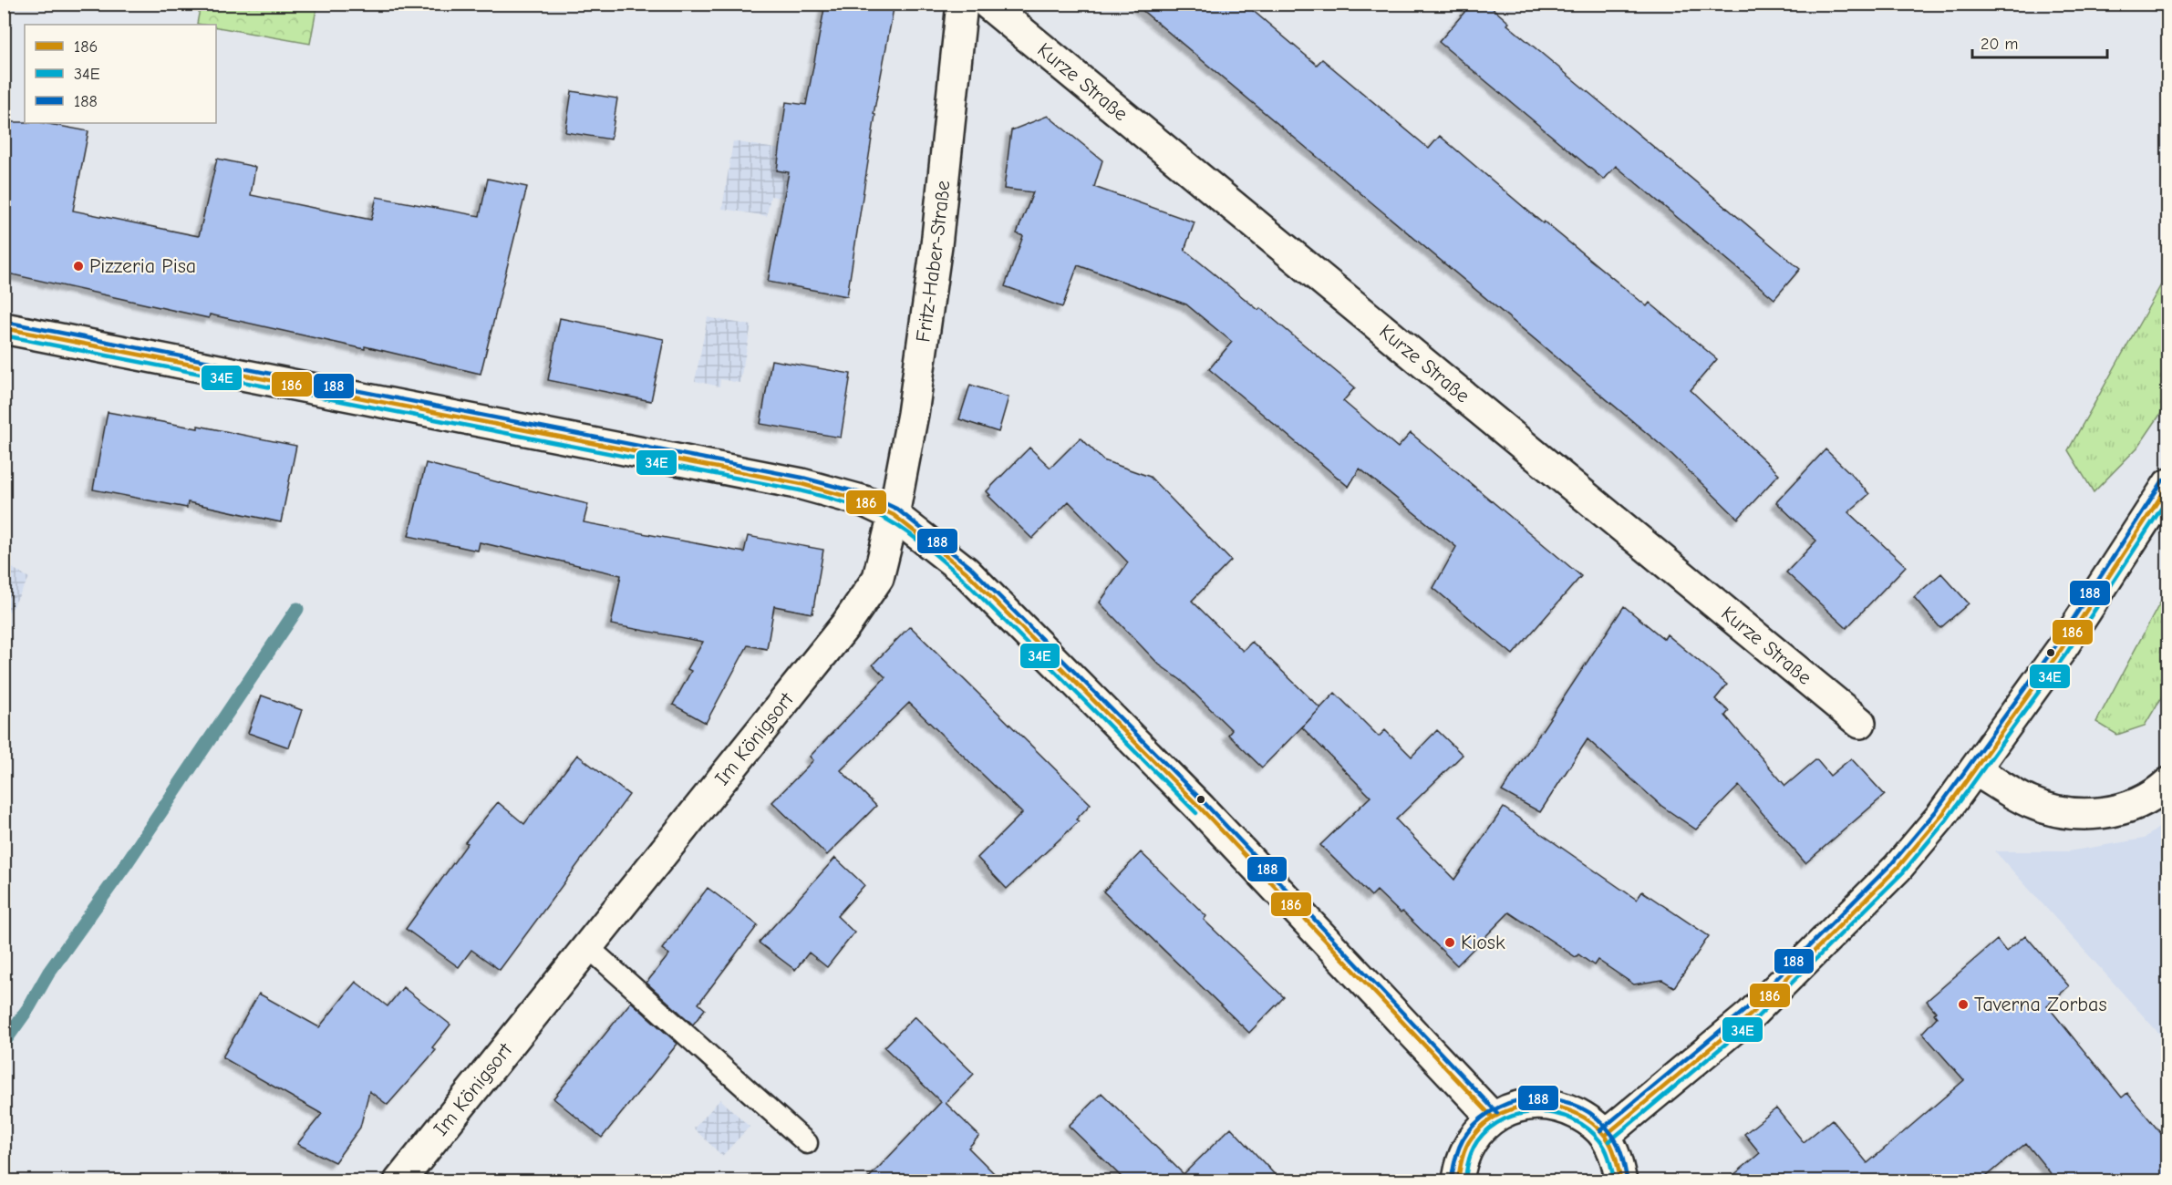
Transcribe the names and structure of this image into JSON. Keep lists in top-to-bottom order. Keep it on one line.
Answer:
{"streets":{"street":["Kurze Straße","Fritz-Haber-Straße","Im Königsort"]},"crossings":[["Fritz-Haber-Straße","Im Königsort"]],"places":["Pizzeria Pisa","Kiosk","Taverna Zorbas"],"lines":["transit line 188","transit line 186","transit line 34E"],"legend":["186","34E","188"],"scale_bar":"20 m"}
